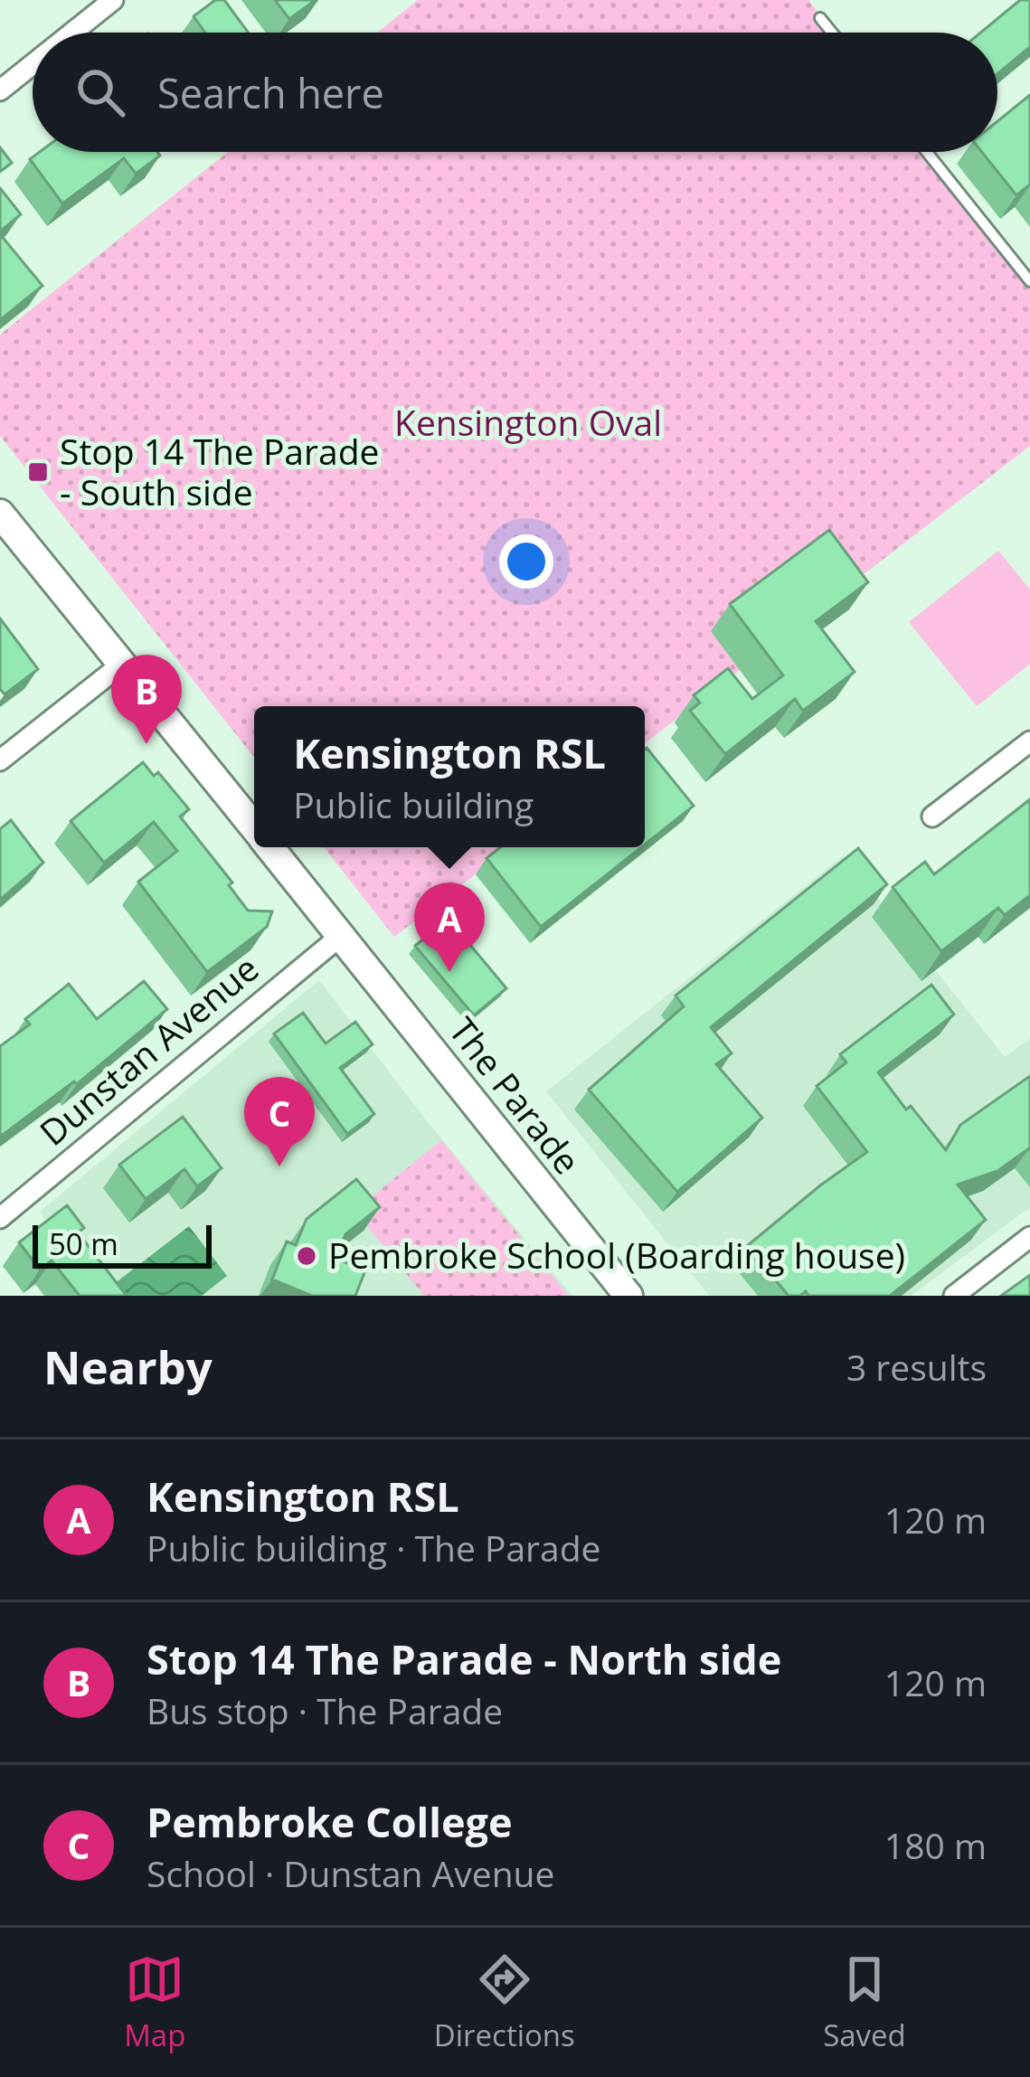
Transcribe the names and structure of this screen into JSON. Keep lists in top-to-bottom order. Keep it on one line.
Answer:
{"streets":{"main road":["The Parade"],"street":["Dunstan Avenue"]},"crossings":[["Dunstan Avenue","The Parade"]],"parks":["Kensington Oval"],"places":{"transit":["Stop 14 The Parade - South side"],"other":["Pembroke School (Boarding house)"]},"scale_bar":"50 m","page":{"search":"Search here","pins":["B","A","C"],"popup":["Kensington RSL","Public building"],"scale":"50 m","heading":["Nearby","3 results"],"list":[{"mark":"A","name":"Kensington RSL","note":"Public building · The Parade","value":"120 m"},{"mark":"B","name":"Stop 14 The Parade - North side","note":"Bus stop · The Parade","value":"120 m"},{"mark":"C","name":"Pembroke College","note":"School · Dunstan Avenue","value":"180 m"}],"nav":["Map","Directions","Saved"]}}
